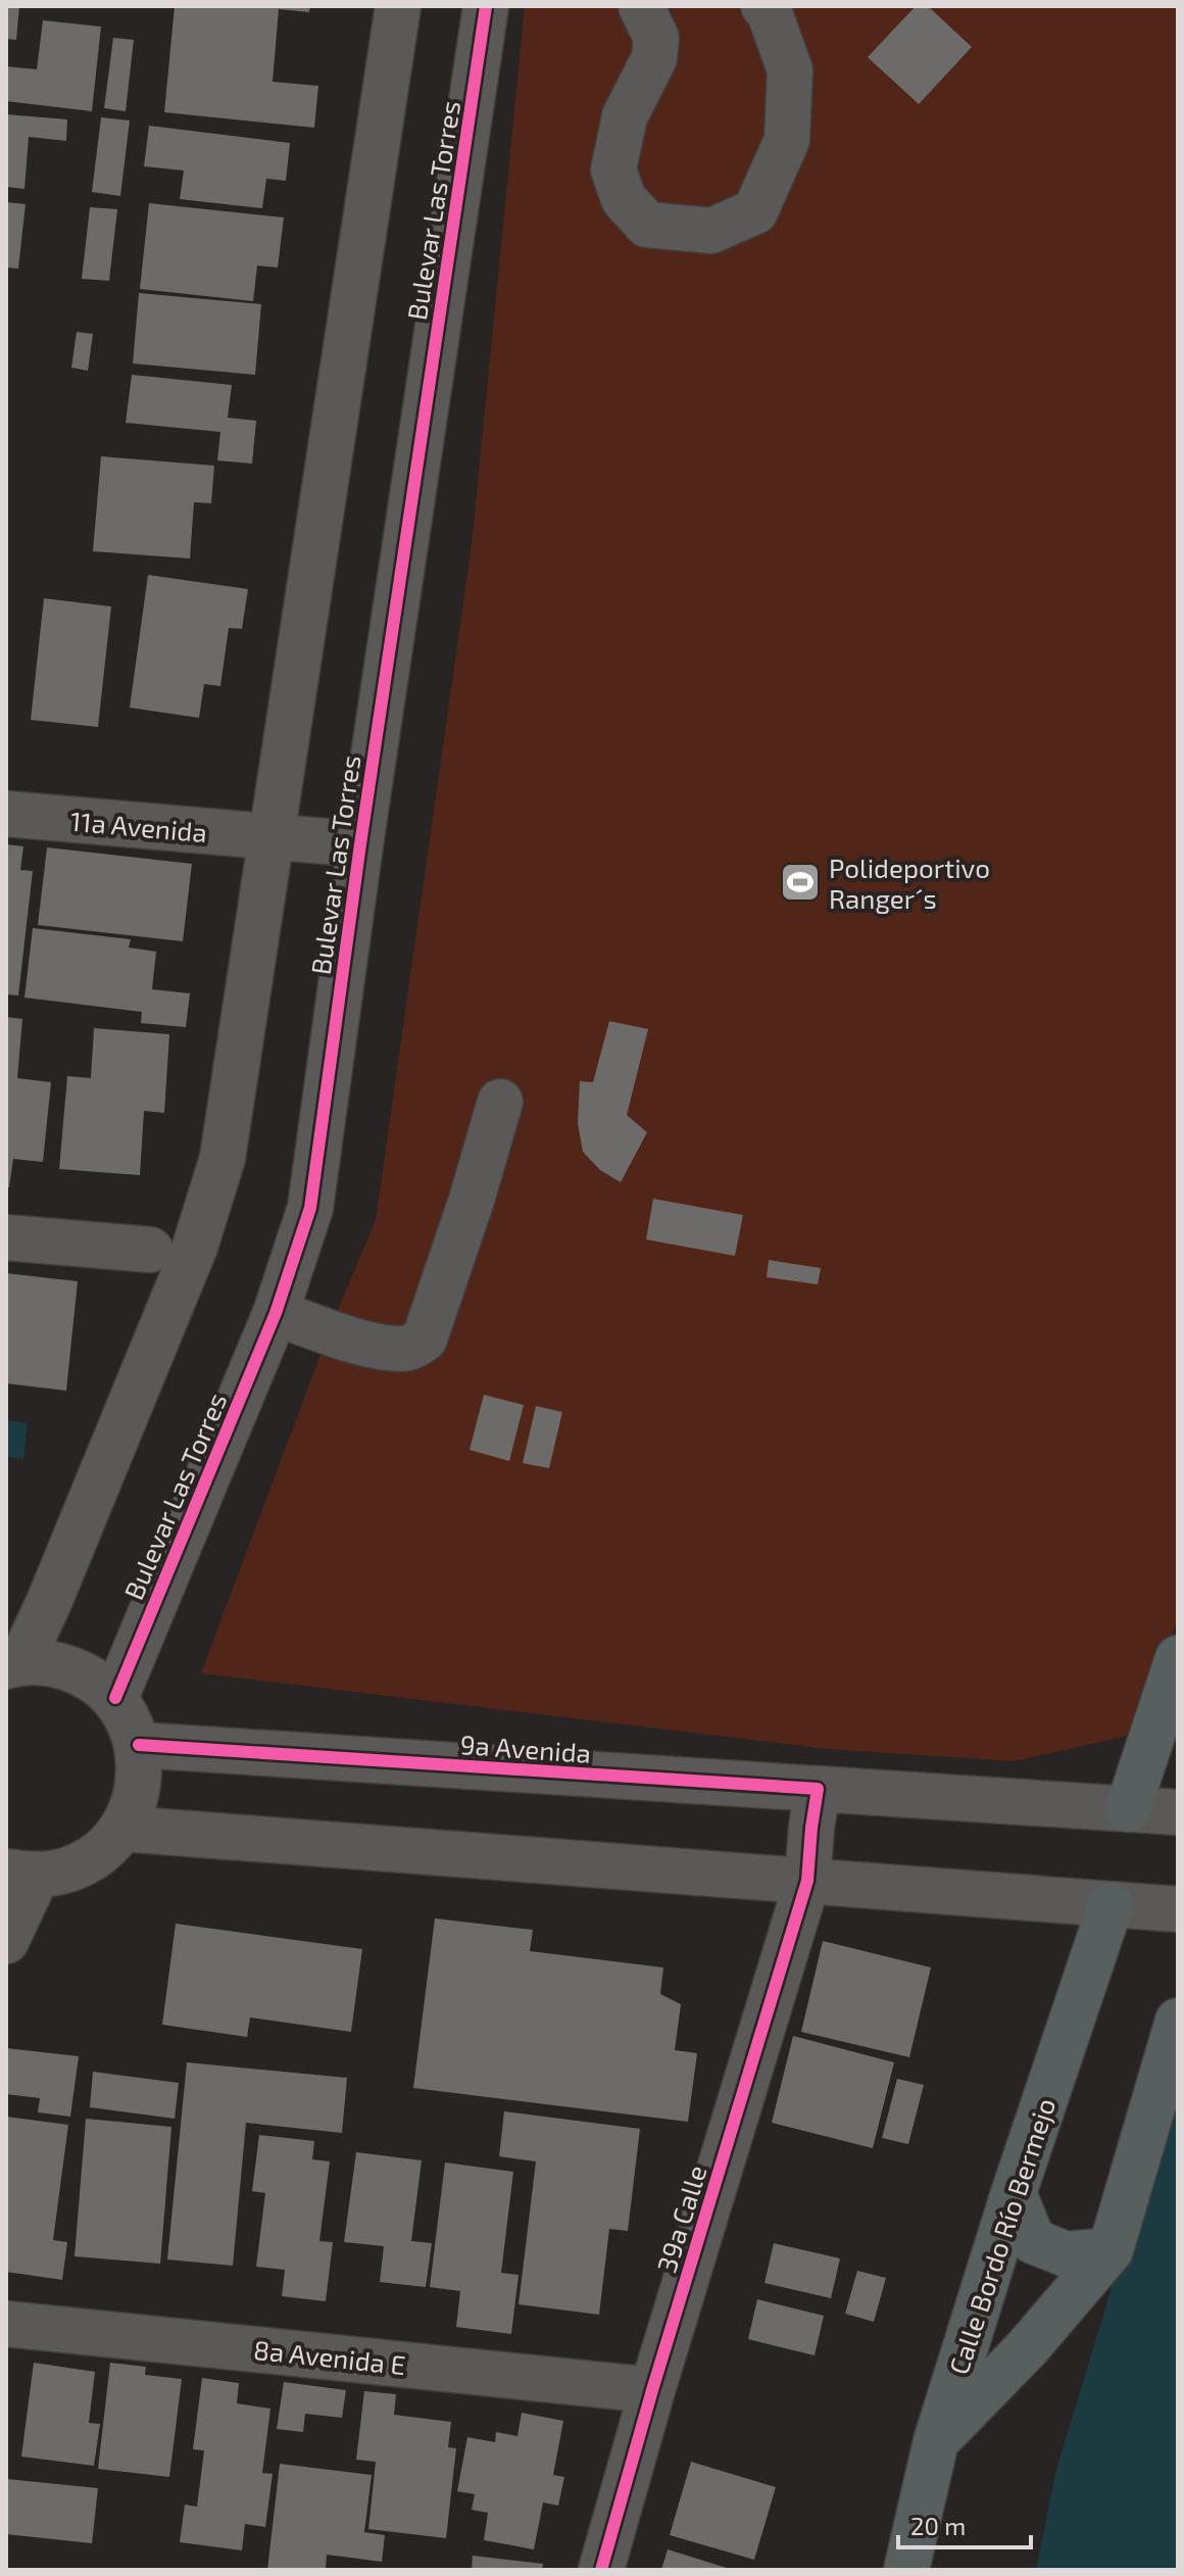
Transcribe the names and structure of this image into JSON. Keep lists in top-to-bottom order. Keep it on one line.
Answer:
{"streets":{"main road":["Calle Bordo Río Bermejo"],"street":["Bulevar Las Torres","11a Avenida","9a Avenida","39a Calle","8a Avenida E"]},"crossings":[["39a Calle","8a Avenida E"]],"places":{"sports":["Polideportivo Ranger´s"]},"scale_bar":"20 m"}
